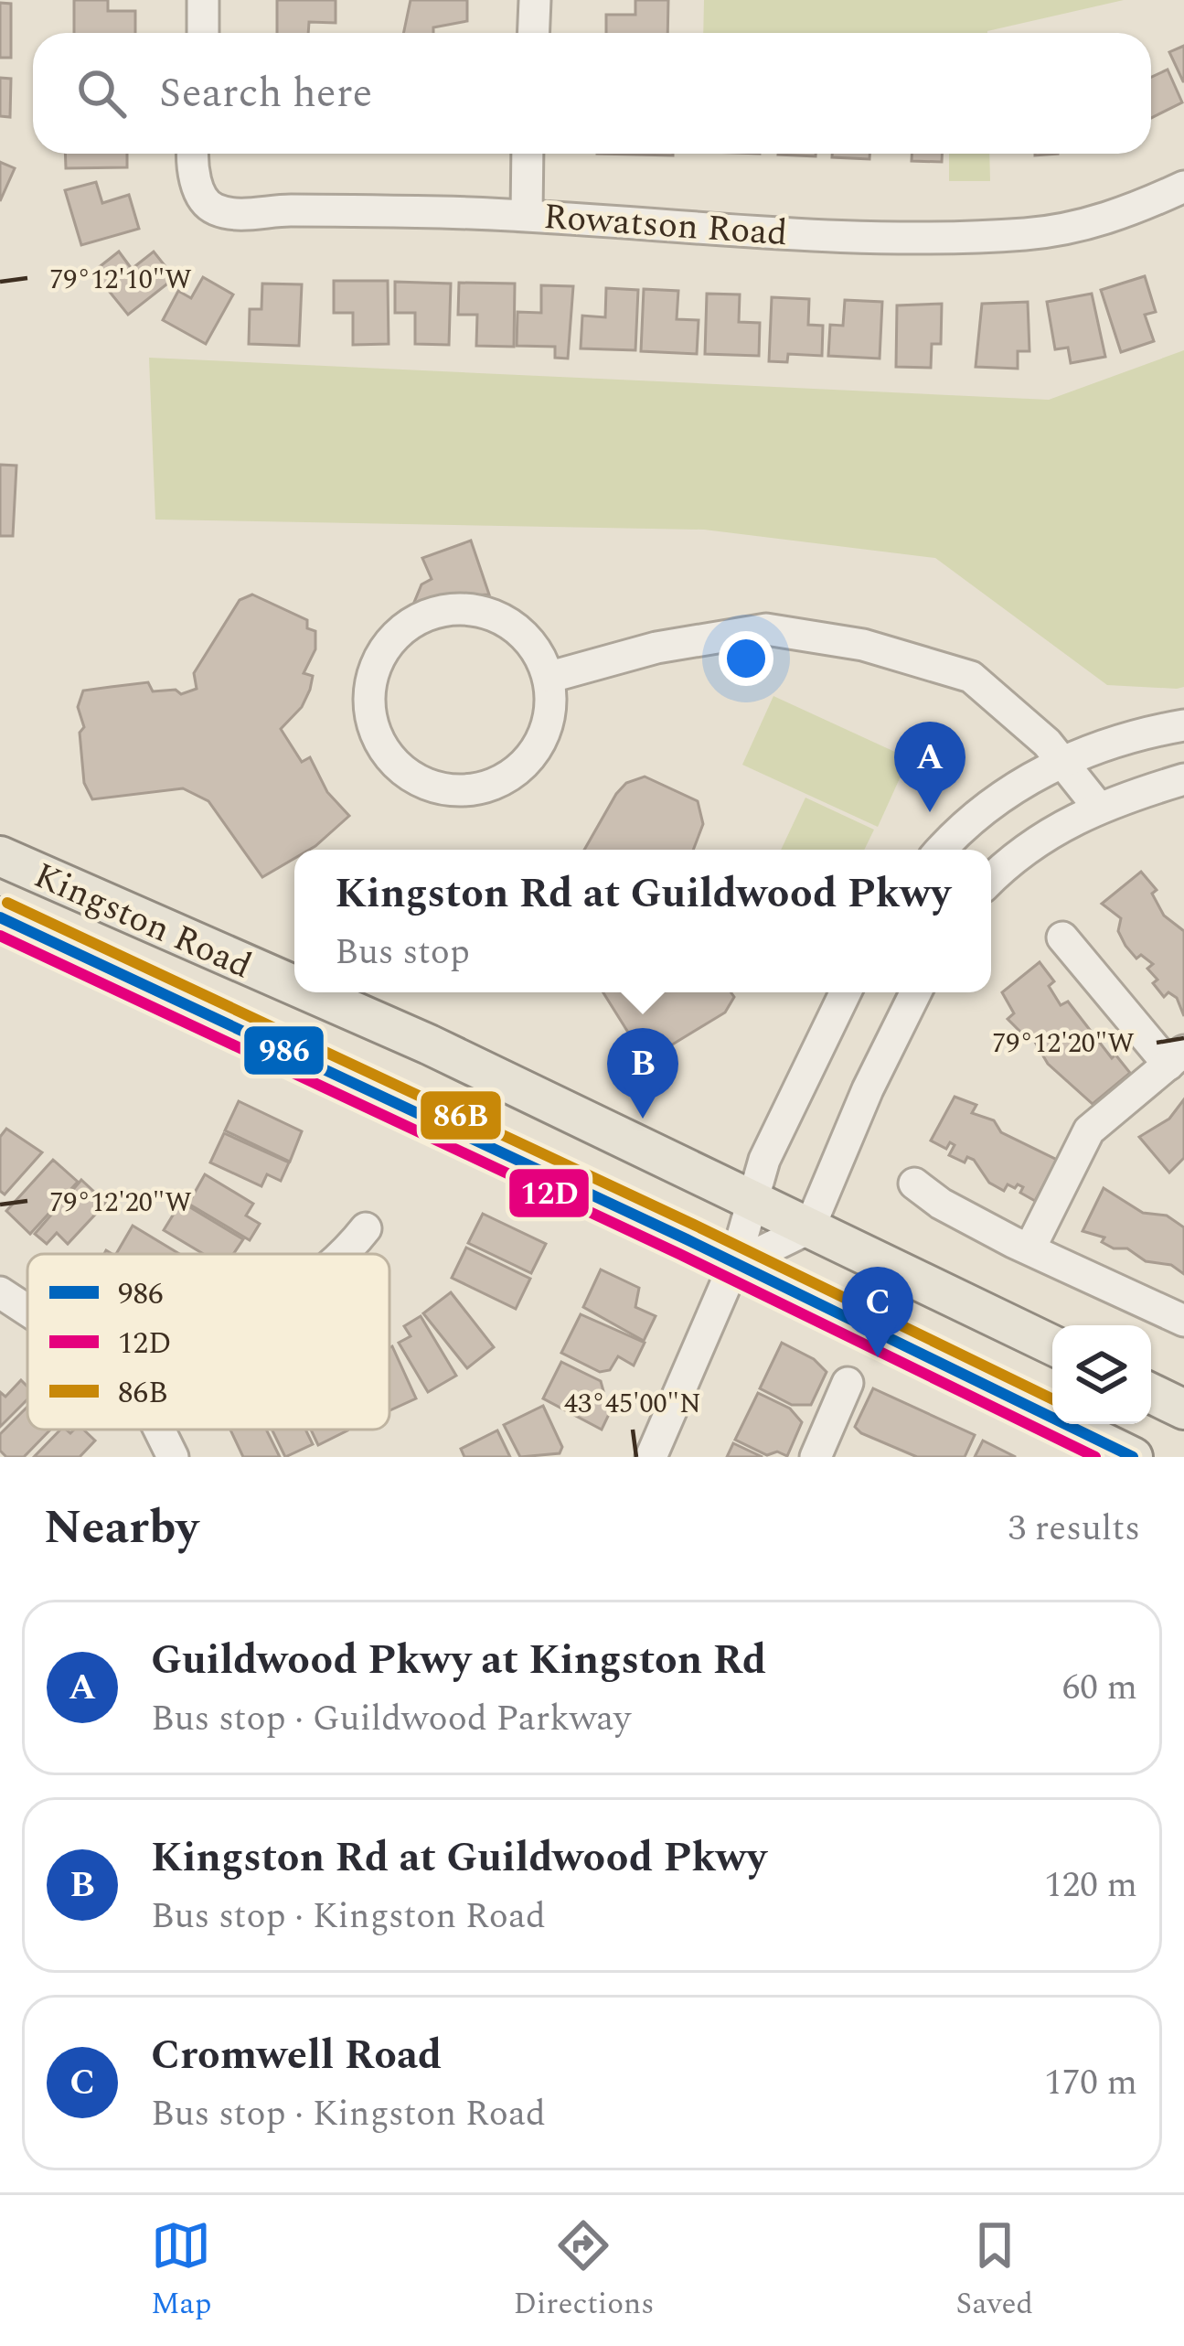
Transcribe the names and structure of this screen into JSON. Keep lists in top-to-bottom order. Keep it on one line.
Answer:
{"streets":{"main road":["Kingston Road"],"street":["Rowatson Road"]},"lines":["transit line 86B","transit line 986","transit line 12D"],"legend":["986","12D","86B"],"page":{"search":"Search here","pins":["A","B","C"],"popup":["Kingston Rd at Guildwood Pkwy","Bus stop"],"heading":["Nearby","3 results"],"list":[{"mark":"A","name":"Guildwood Pkwy at Kingston Rd","note":"Bus stop · Guildwood Parkway","value":"60 m"},{"mark":"B","name":"Kingston Rd at Guildwood Pkwy","note":"Bus stop · Kingston Road","value":"120 m"},{"mark":"C","name":"Cromwell Road","note":"Bus stop · Kingston Road","value":"170 m"}],"nav":["Map","Directions","Saved"]},"coordinates":["79°12'10\"W","79°12'20\"W","43°45'00\"N"]}
